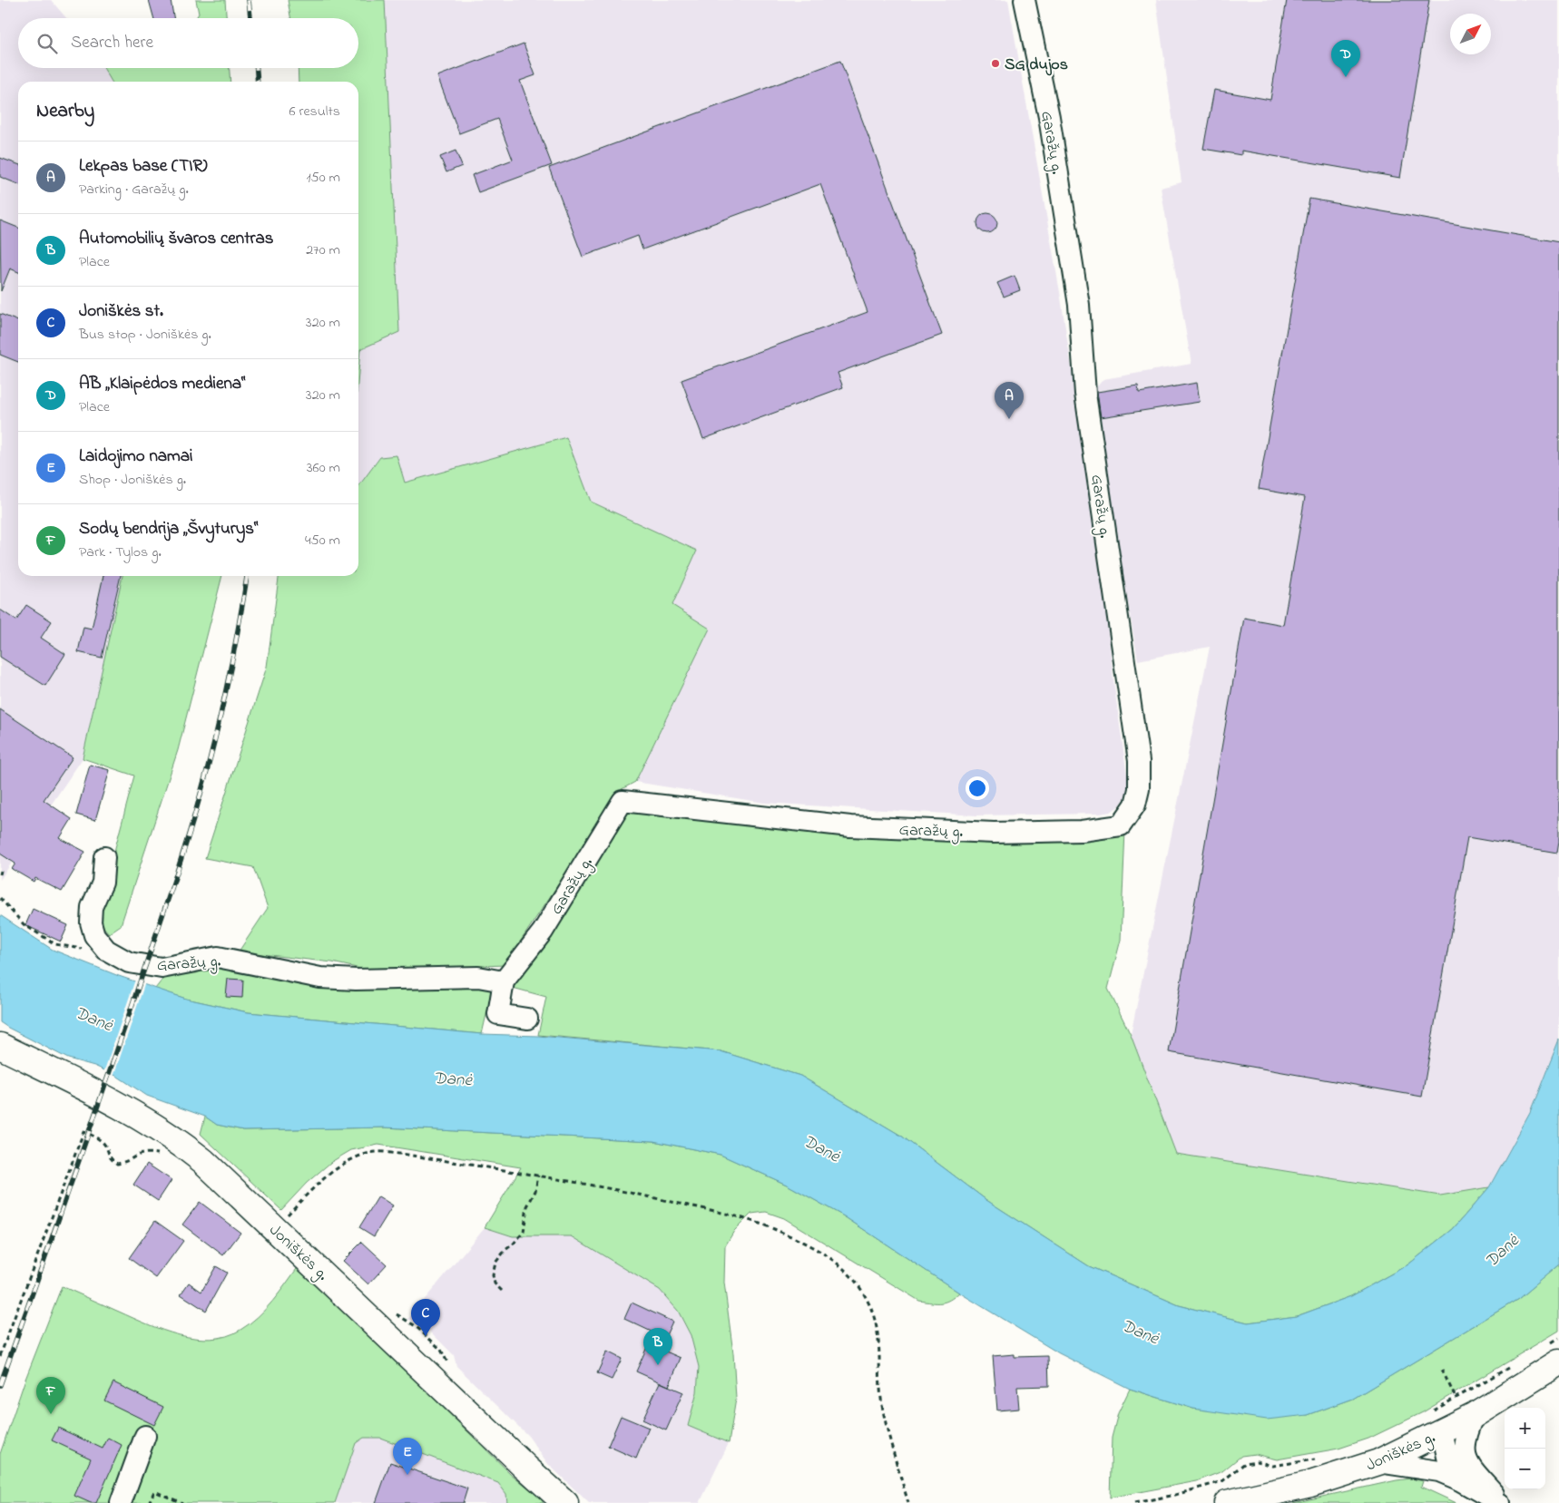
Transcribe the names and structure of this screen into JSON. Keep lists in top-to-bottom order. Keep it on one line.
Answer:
{"streets":{"main road":["Joniškės g."],"street":["Garažų g."]},"water":["Danė"],"places":["SG dujos"],"north":"top right","page":{"search":"Search here","pins":["D","A","C","B","F","E"],"heading":["Nearby","6 results"],"list":[{"mark":"A","name":"Lekpas base (TIR)","note":"Parking · Garažų g.","value":"150 m"},{"mark":"B","name":"Automobilių švaros centras","note":"Place","value":"270 m"},{"mark":"C","name":"Joniškės st.","note":"Bus stop · Joniškės g.","value":"320 m"},{"mark":"D","name":"AB „Klaipėdos mediena“","note":"Place","value":"320 m"},{"mark":"E","name":"Laidojimo namai","note":"Shop · Joniškės g.","value":"360 m"},{"mark":"F","name":"Sodų bendrija „Švyturys“","note":"Park · Tylos g.","value":"450 m"}],"map_buttons":["+","−"]}}
